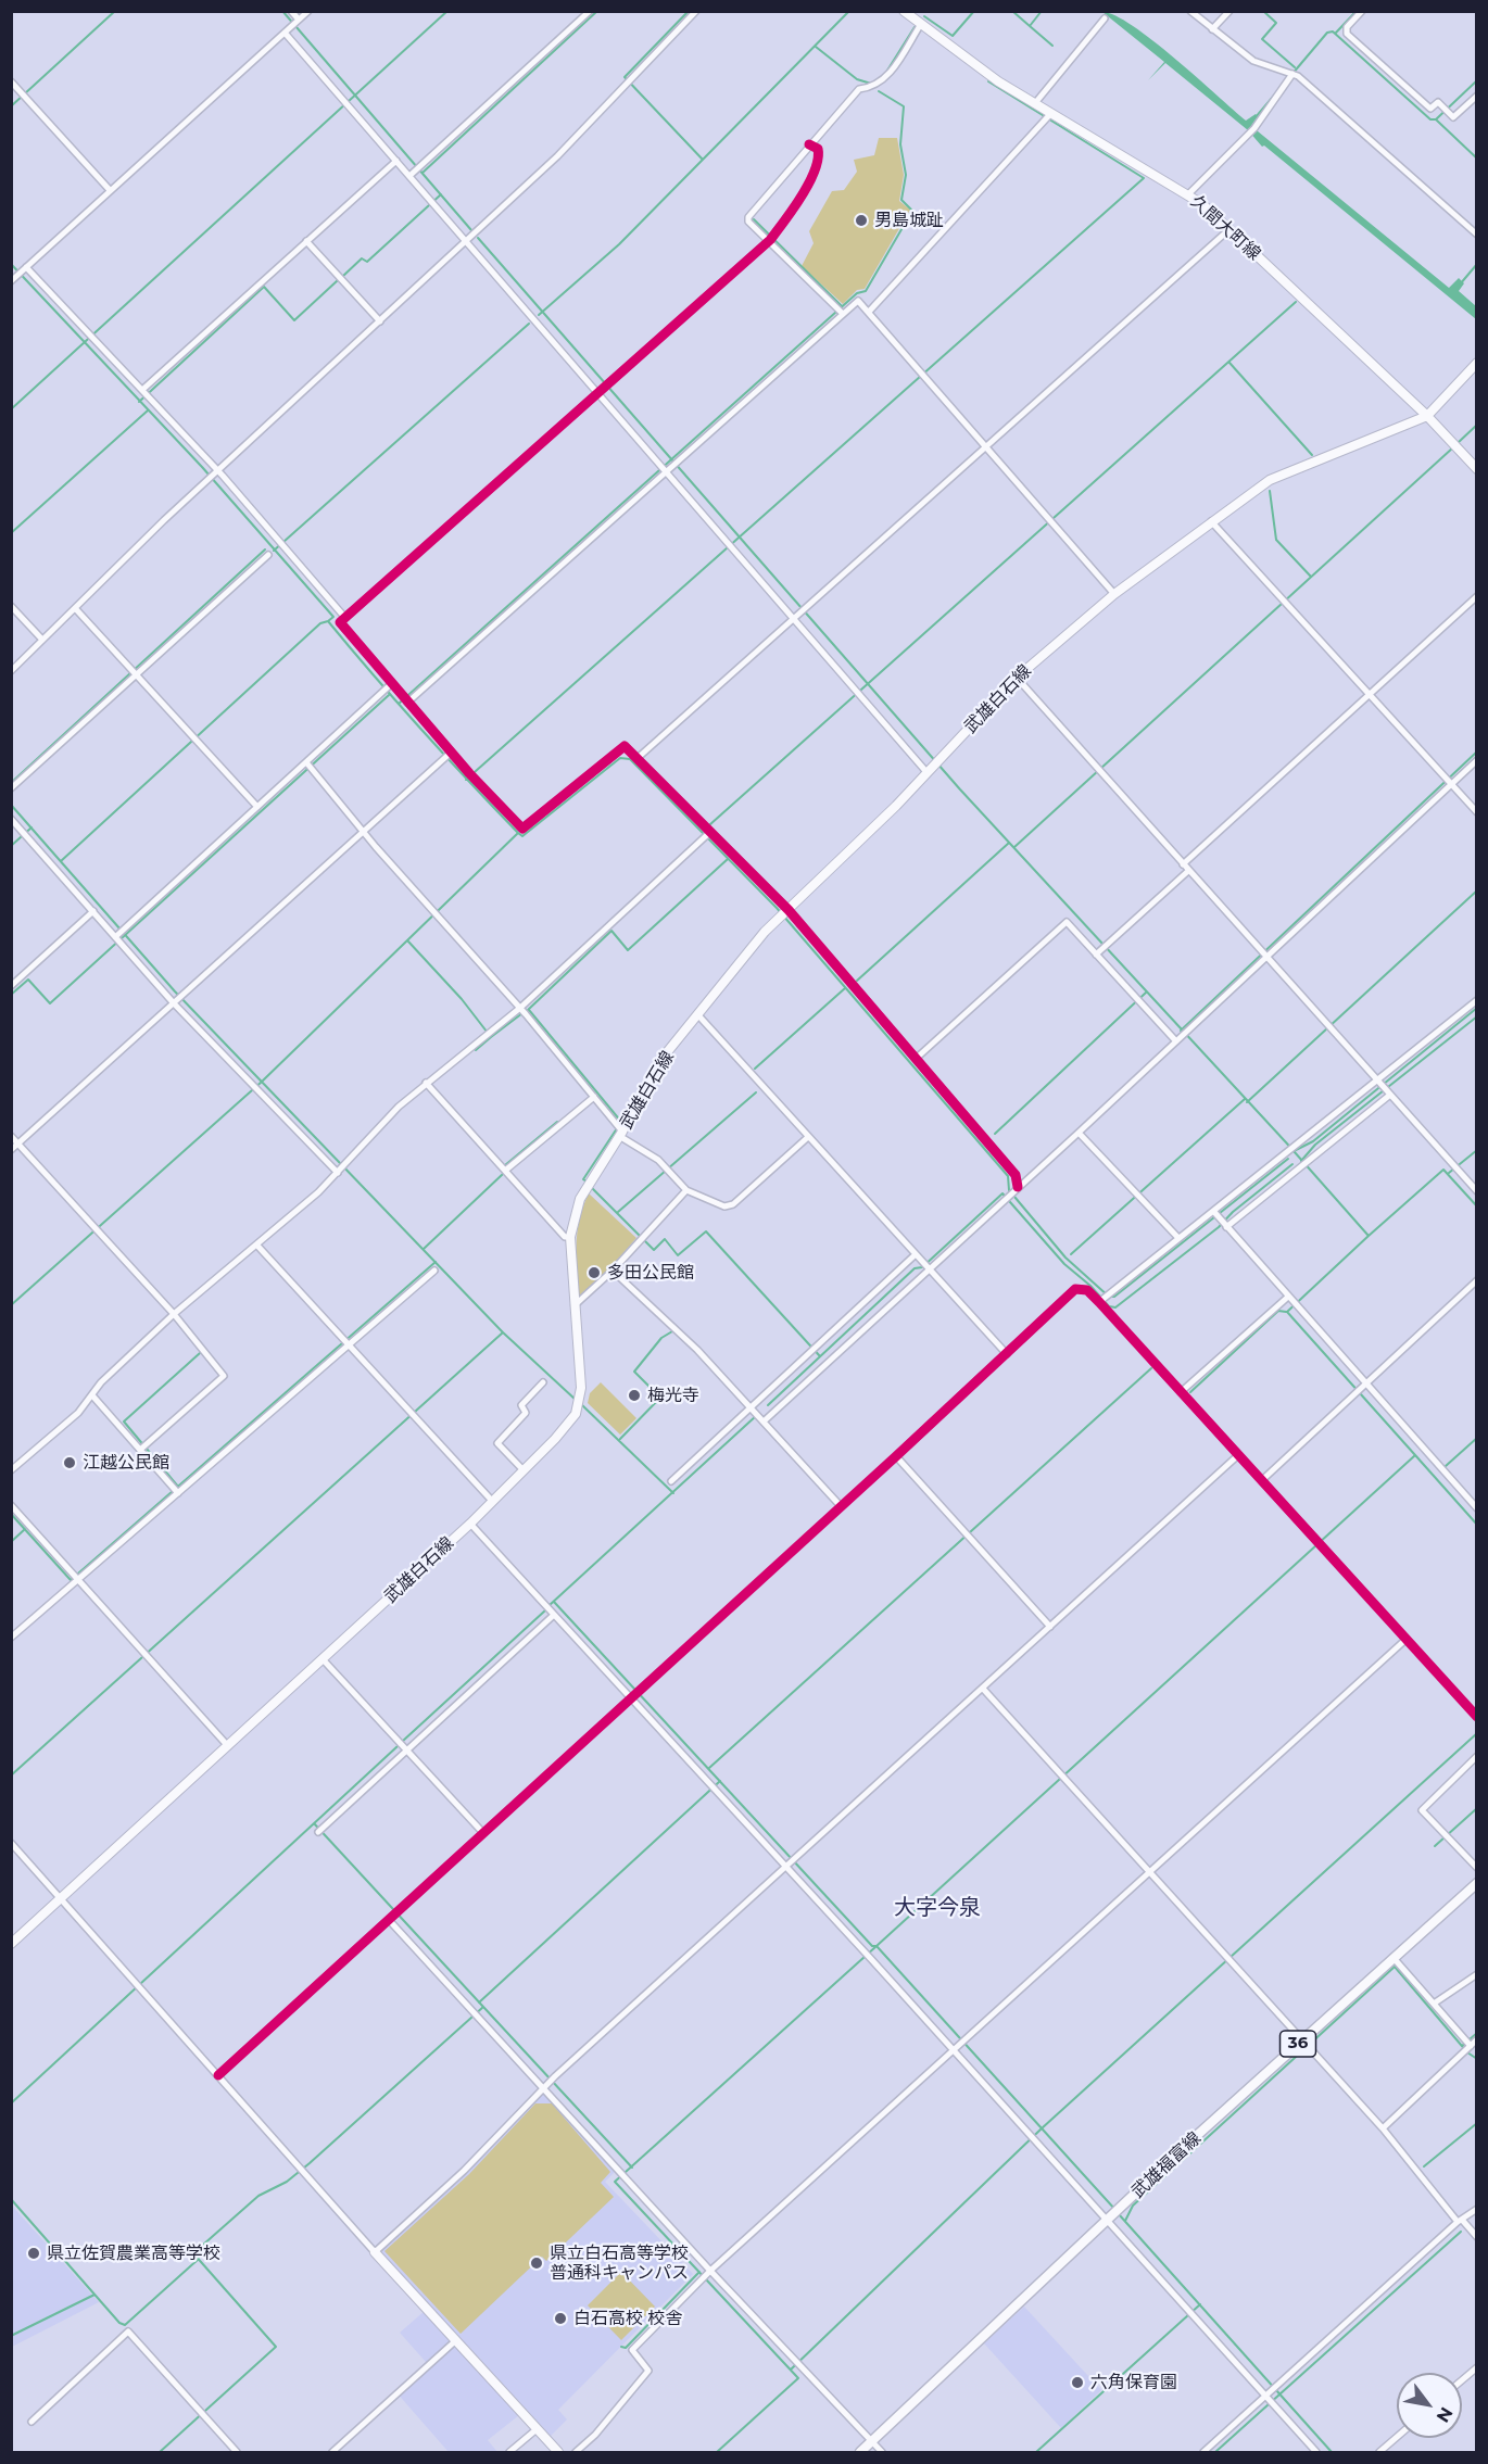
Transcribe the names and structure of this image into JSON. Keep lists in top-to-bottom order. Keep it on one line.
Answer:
{"streets":{"main road":["久間大町線","武雄白石線","36","武雄福富線"]},"crossings":[["久間大町線","武雄白石線"]],"districts":["大字今泉"],"places":["男島城趾","多田公民館","梅光寺","江越公民館","県立佐賀農業高等学校","県立白石高等学校 普通科キャンパス","白石高校 校舎","六角保育園"],"north":"bottom right"}
